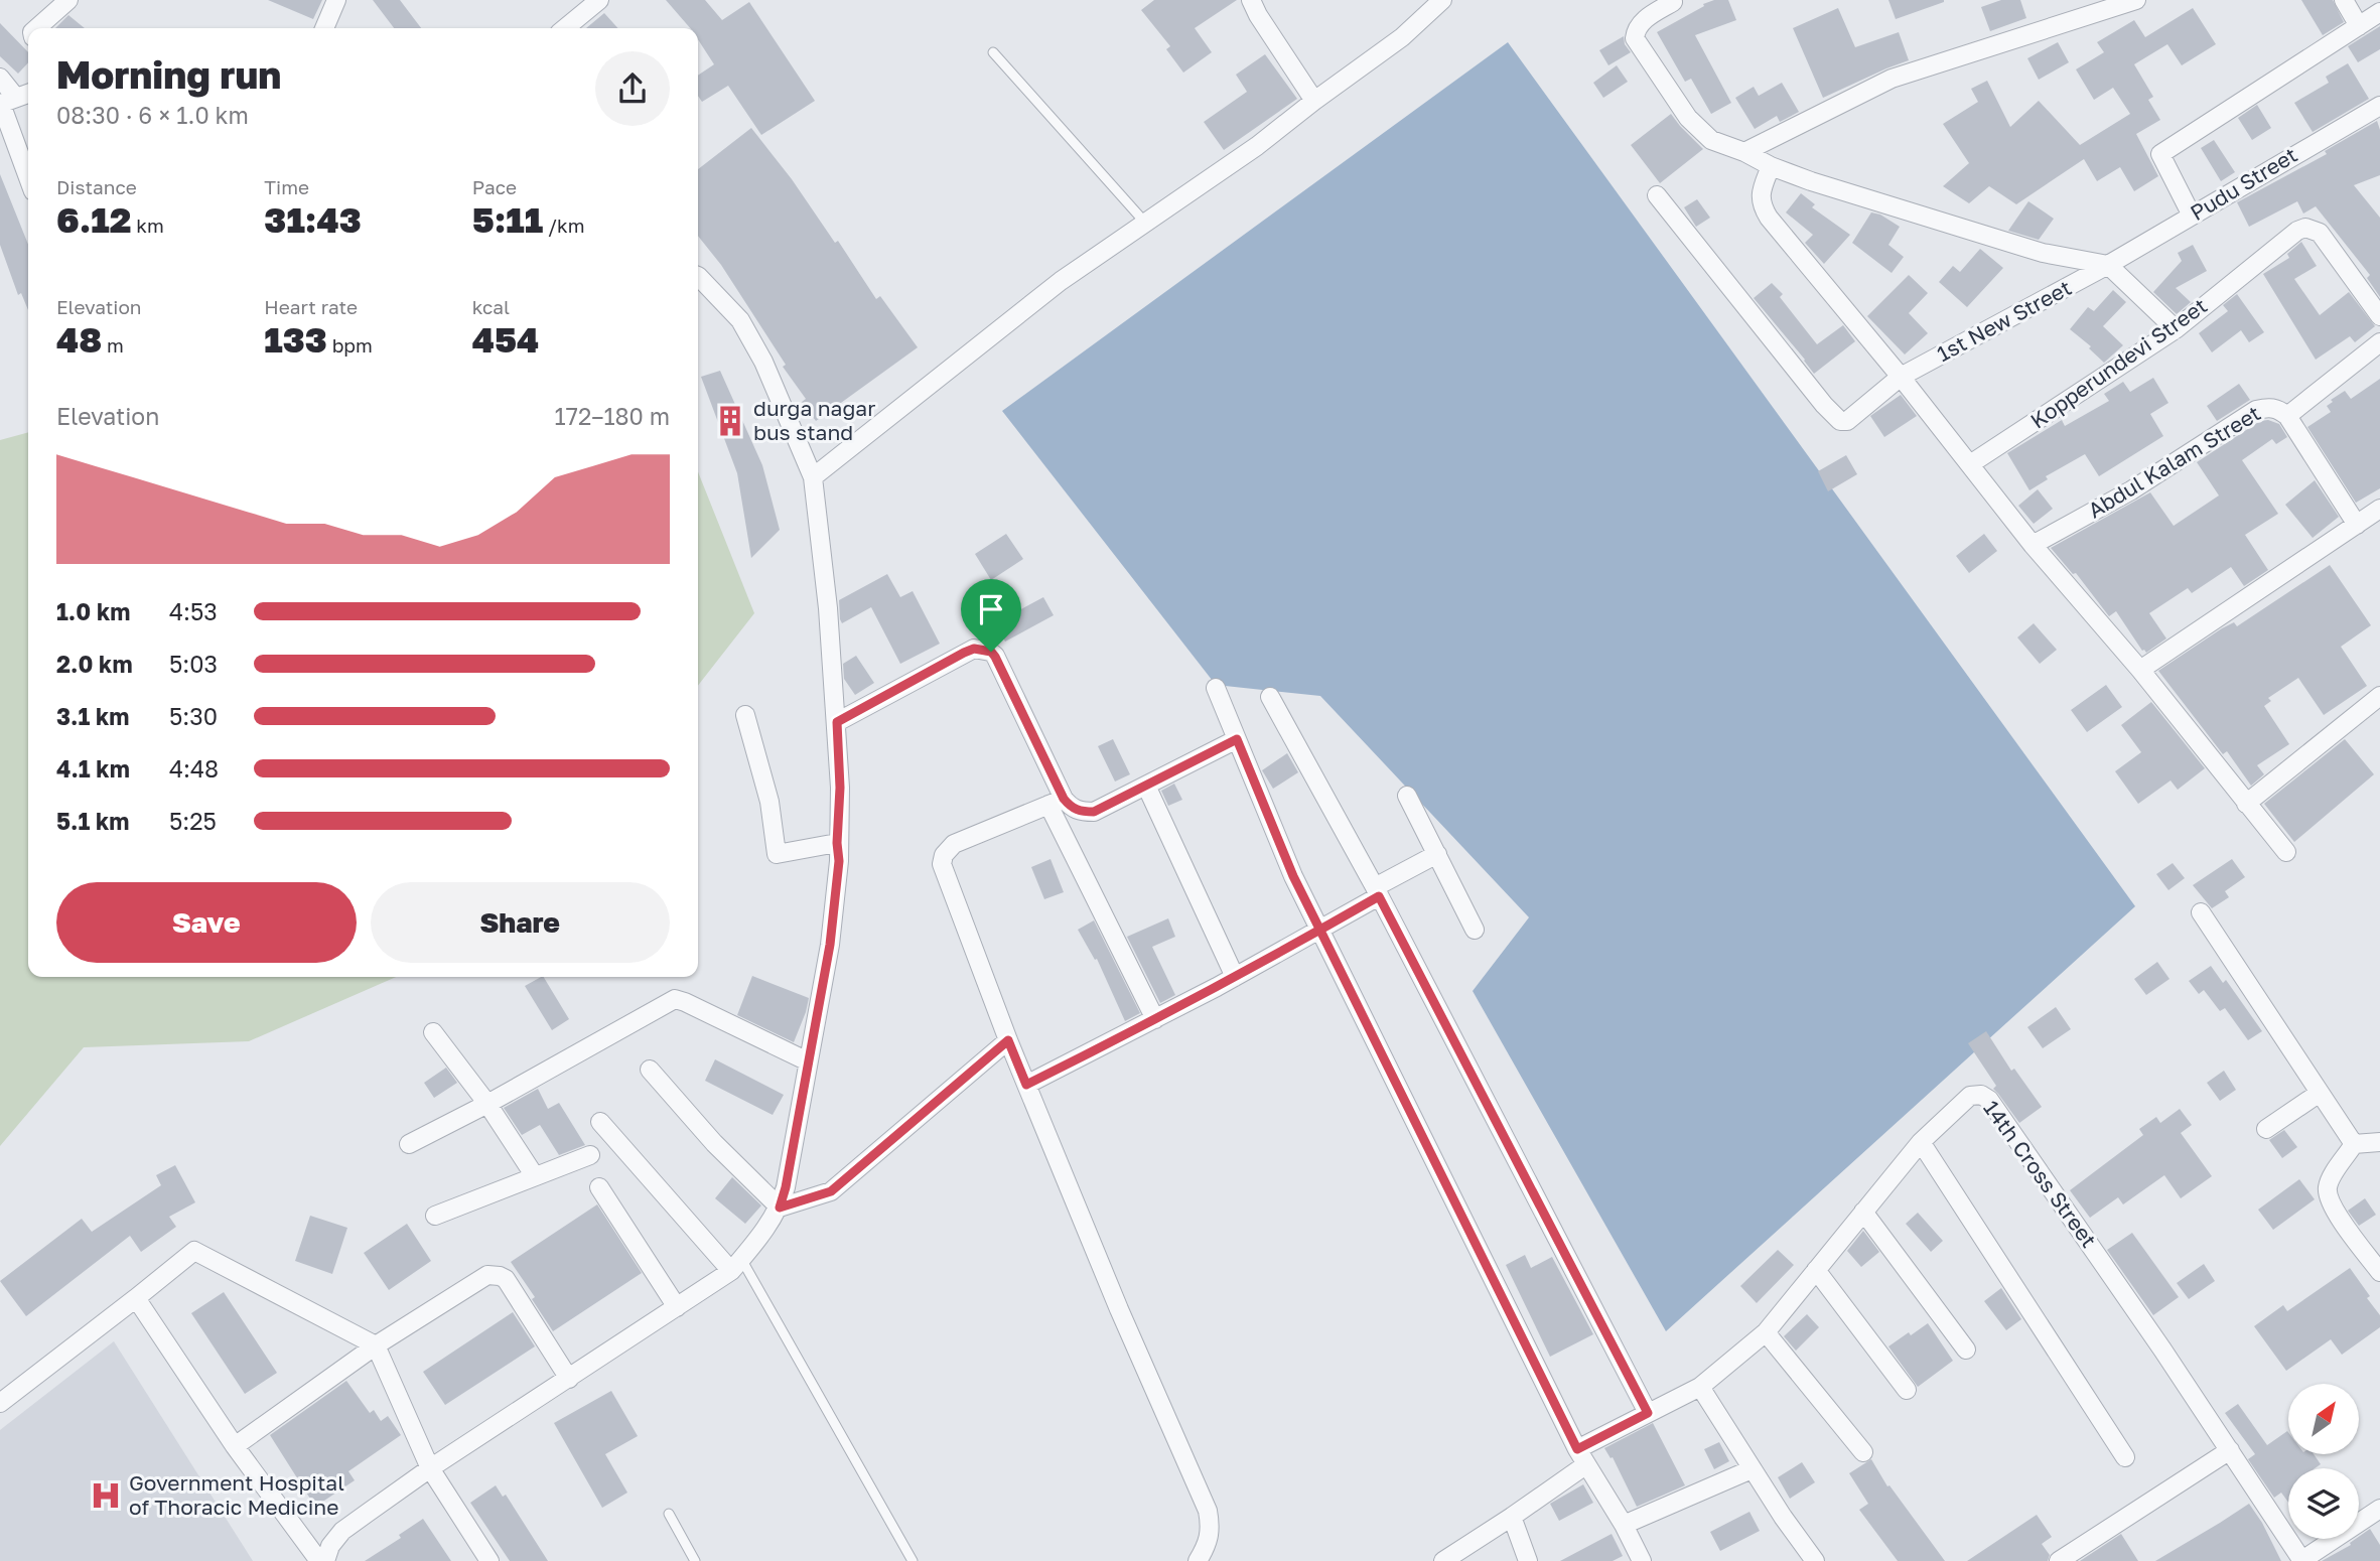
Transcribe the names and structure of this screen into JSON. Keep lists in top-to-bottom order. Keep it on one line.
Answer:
{"streets":{"street":["Pudu Street","1st New Street","Kopperundevi Street","Abdul Kalam Street","14th Cross Street"]},"crossings":[["Pudu Street","1st New Street"]],"places":{"building":["durga nagar bus stand"],"hospital":["Government Hospital of Thoracic Medicine"]},"north":"top right","page":{"heading":["Morning run","08:30 · 6 × 1.0 km"],"stats":[["Distance","6.12 km"],["Time","31:43"],["Pace","5:11 /km"],["Elevation","48 m"],["Heart rate","133 bpm"],["kcal","454"]],"chart":["Elevation","172–180 m"],"list":[{"name":"1.0 km","note":"4:53"},{"name":"2.0 km","note":"5:03"},{"name":"3.1 km","note":"5:30"},{"name":"4.1 km","note":"4:48"},{"name":"5.1 km","note":"5:25"}],"buttons":["Save","Share"]}}
